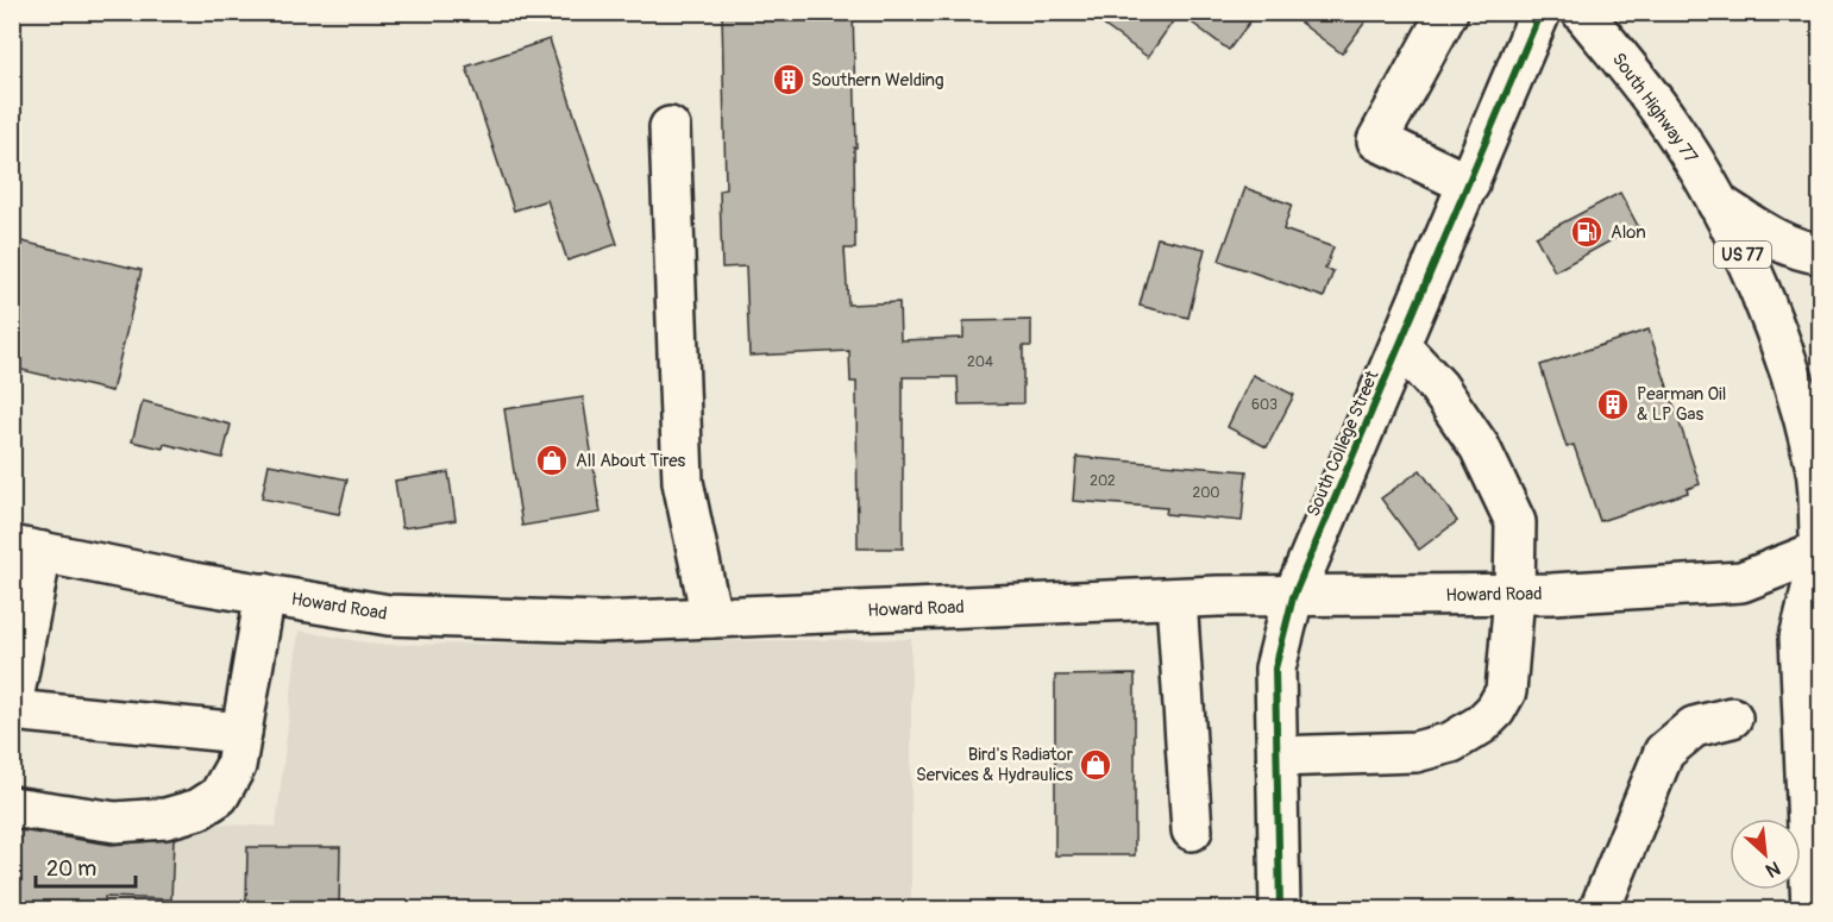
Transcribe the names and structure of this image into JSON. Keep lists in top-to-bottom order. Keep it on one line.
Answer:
{"streets":{"main road":["South Highway 77","US 77","South College Street","Howard Road"]},"crossings":[["South College Street","Howard Road"]],"places":{"building":["Southern Welding","Pearman Oil & LP Gas"],"fuel station":["Alon"],"shop":["All About Tires","Bird's Radiator Services & Hydraulics"]},"house_numbers":["204","603","202","200"],"scale_bar":"20 m","north":"bottom right"}
